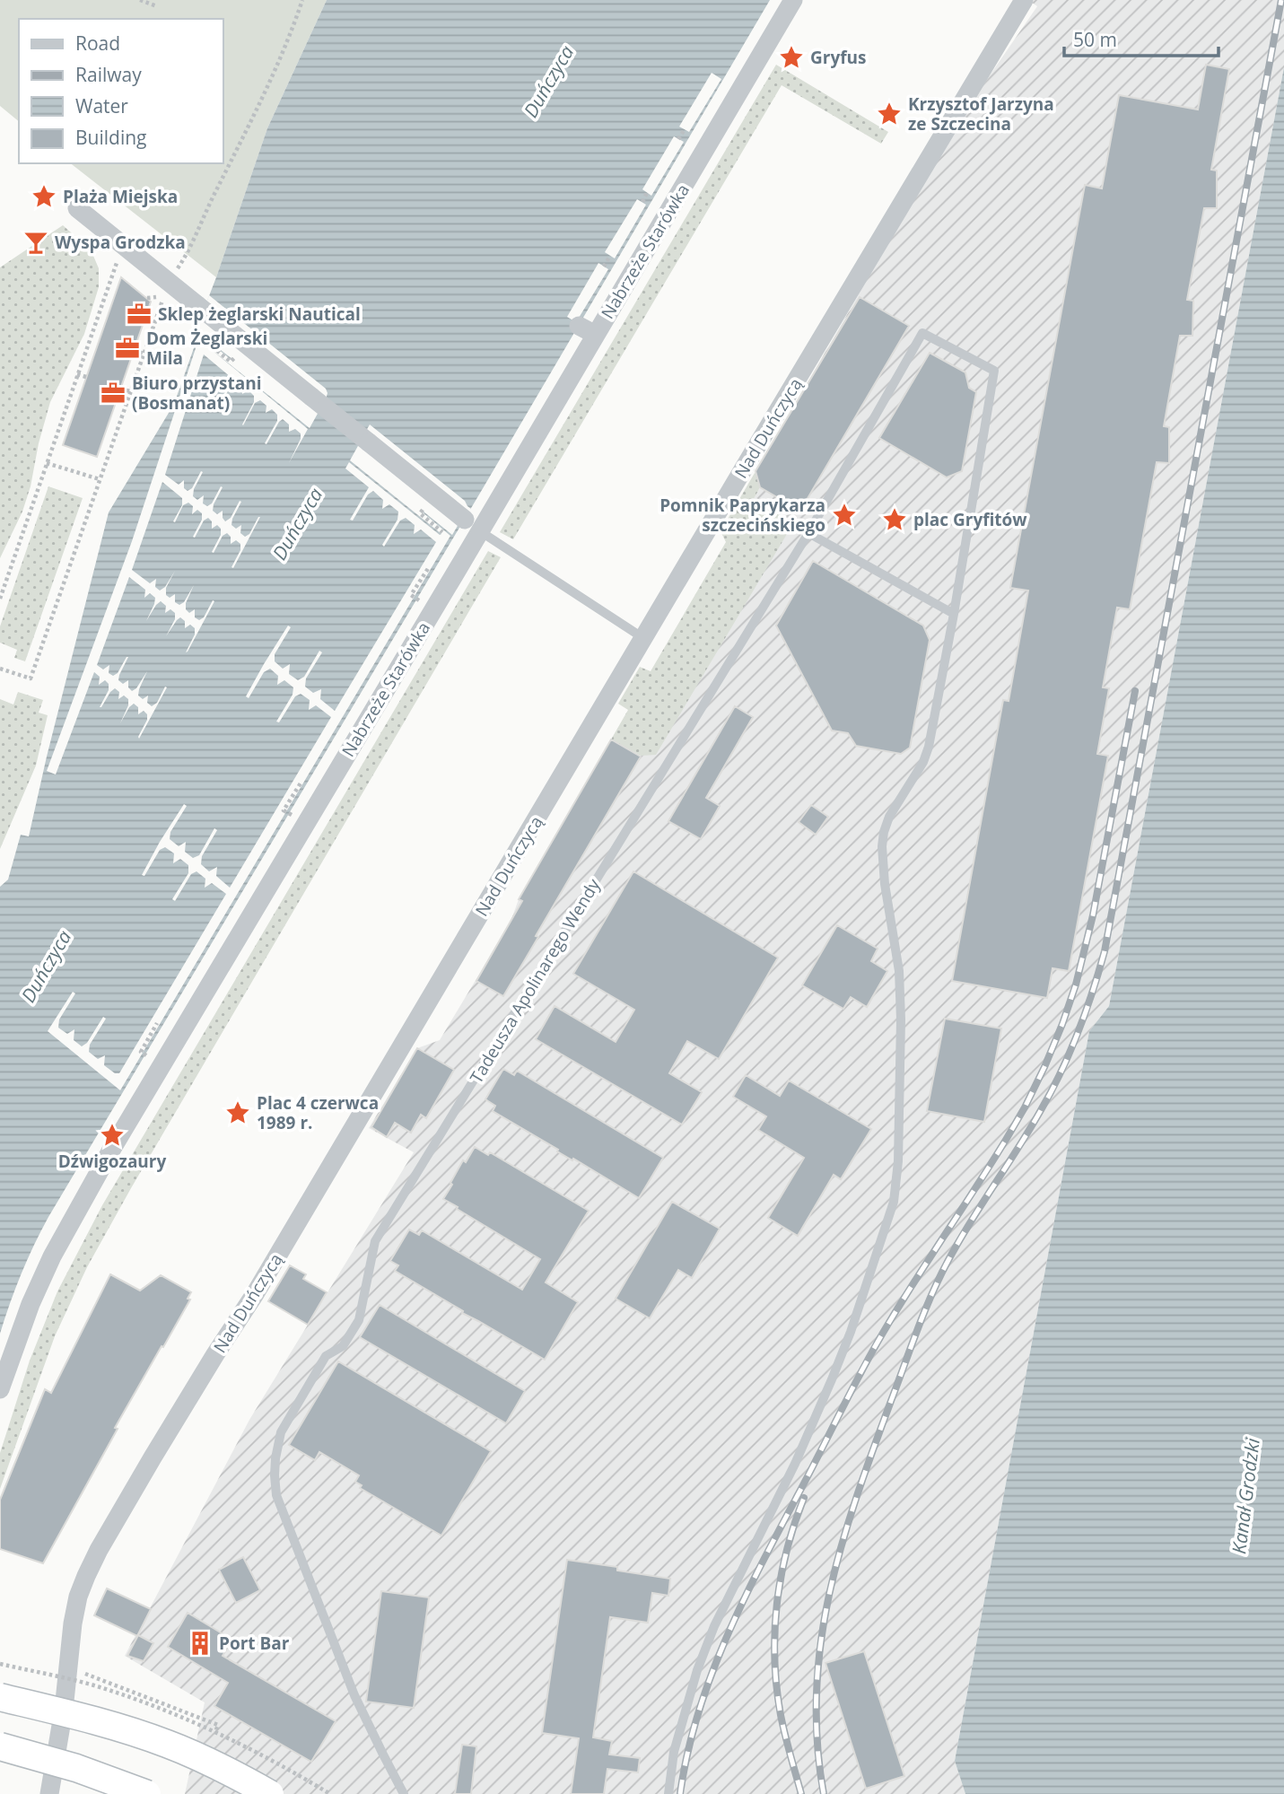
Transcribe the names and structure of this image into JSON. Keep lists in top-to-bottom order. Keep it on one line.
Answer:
{"streets":{"street":["Nabrzeże Starówka","Nad Duńczycą"],"lane":["Tadeusza Apolinarego Wendy"]},"water":["Duńczyca","Kanał Grodzki"],"places":{"place":["Gryfus","Krzysztof Jarzyna ze Szczecina","Plaża Miejska","Pomnik Paprykarza szczecińskiego","plac Gryfitów","Plac 4 czerwca 1989 r.","Dźwigozaury"],"bar":["Wyspa Grodzka"],"office":["Sklep żeglarski Nautical","Dom Żeglarski Mila","Biuro przystani (Bosmanat)"],"building":["Port Bar"]},"legend":["Road","Railway","Water","Building"],"scale_bar":"50 m"}
